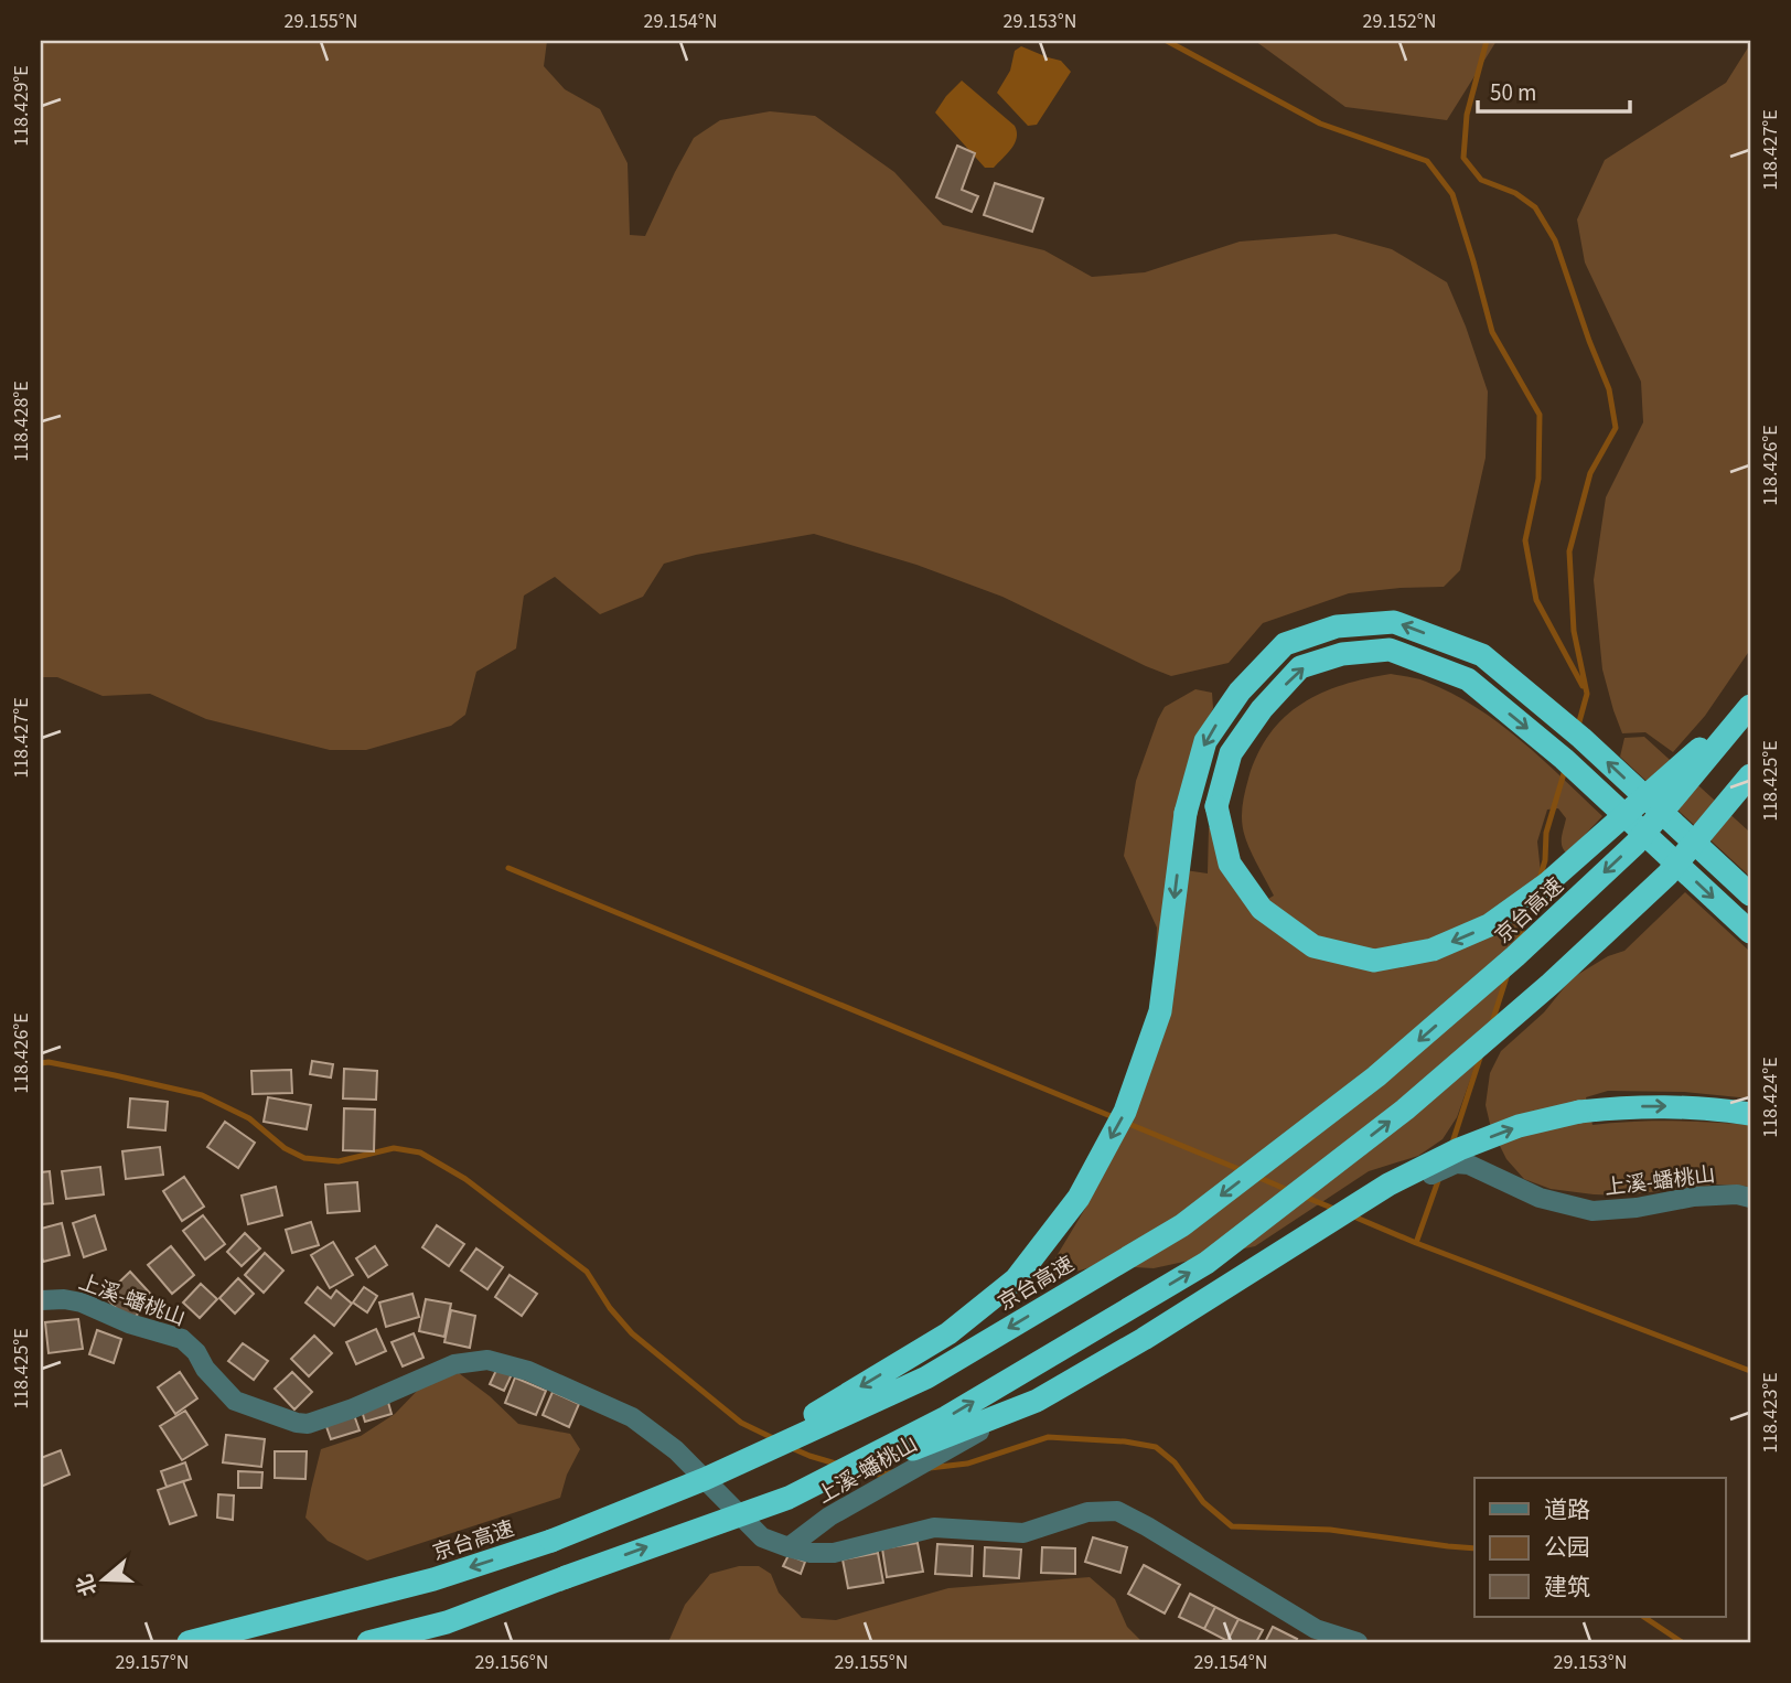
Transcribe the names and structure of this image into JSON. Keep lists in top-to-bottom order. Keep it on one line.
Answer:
{"streets":{"highway":["京台高速"],"street":["上溪-蟠桃山"]},"legend":["道路","公园","建筑"],"scale_bar":"50 m","north":"left","coordinates":["29.155°N","29.154°N","29.153°N","29.152°N","118.429°E","118.427°E","118.428°E","118.426°E","118.425°E","118.424°E","118.423°E","29.157°N","29.156°N"]}
